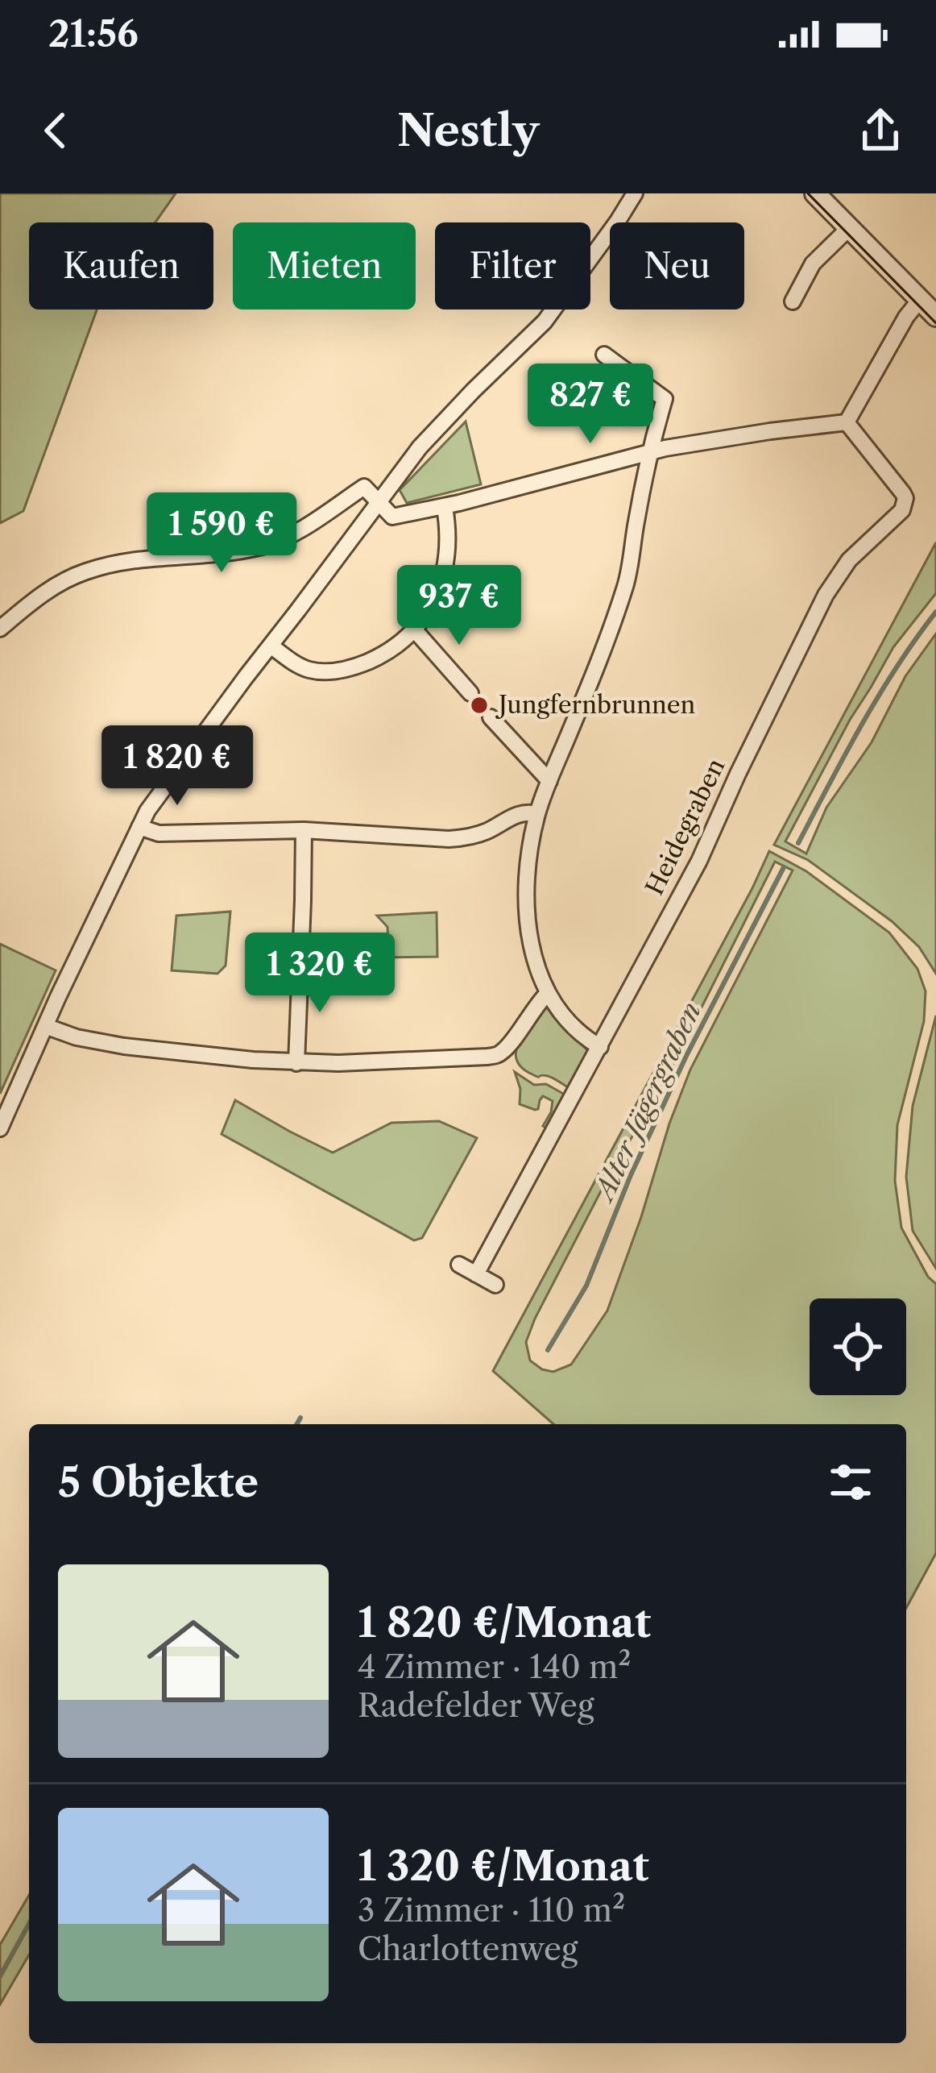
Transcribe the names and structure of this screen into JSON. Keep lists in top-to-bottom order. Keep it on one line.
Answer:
{"streets":{"street":["Heidegraben"]},"water":["Alter Jägergraben"],"places":["Jungfernbrunnen"],"page":{"status":"21:56","header":"Nestly","chip":["Kaufen","Mieten","Filter","Neu"],"price":["827 €","1 590 €","937 €","1 820 €","1 320 €"],"heading":"5 Objekte","list":[{"name":"1 820 €/Monat","note":"4 Zimmer · 140 m² · Radefelder Weg"},{"name":"1 320 €/Monat","note":"3 Zimmer · 110 m² · Charlottenweg"}]}}
